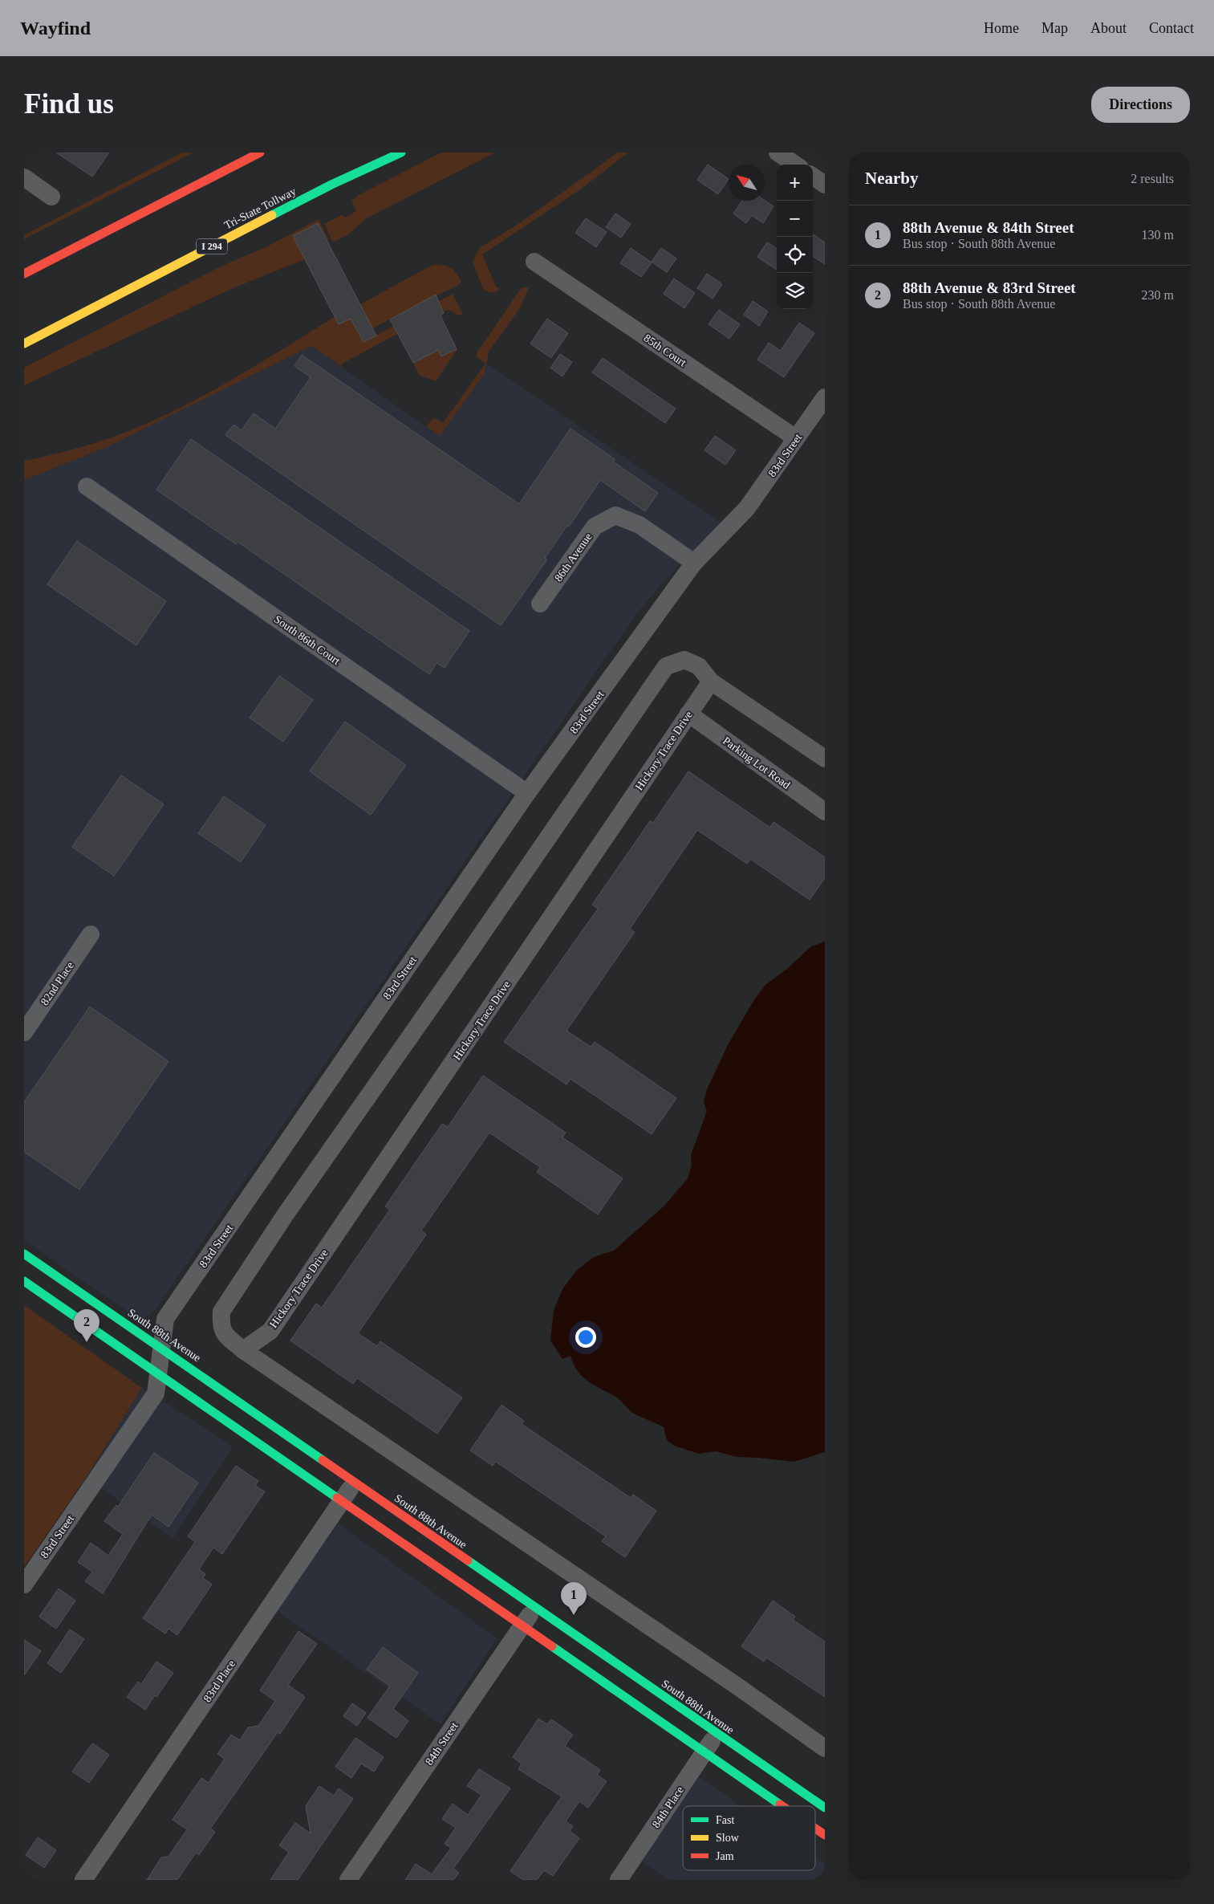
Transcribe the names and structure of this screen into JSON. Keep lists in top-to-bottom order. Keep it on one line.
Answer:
{"streets":{"main road":["Tri-State Tollway","I 294","South 88th Avenue"],"street":["85th Court","83rd Street","86th Avenue","South 86th Court","Hickory Trace Drive","Parking Lot Road","82nd Place","83rd Place","84th Street","84th Place"]},"crossings":[["85th Court","83rd Street"],["83rd Street","86th Avenue"],["83rd Street","South 86th Court"],["83rd Street","South 88th Avenue"],["Hickory Trace Drive","Parking Lot Road"],["South 88th Avenue","83rd Place"],["South 88th Avenue","84th Street"],["South 88th Avenue","84th Place"]],"legend":["Fast","Slow","Jam"],"north":"top left","page":{"header":"Wayfind","nav":["Home","Map","About","Contact"],"buttons":"Directions","title":"Find us","heading":["Nearby","2 results"],"map_buttons":["+","−"],"list":[{"mark":"1","name":"88th Avenue & 84th Street","note":"Bus stop · South 88th Avenue","value":"130 m"},{"mark":"2","name":"88th Avenue & 83rd Street","note":"Bus stop · South 88th Avenue","value":"230 m"}],"pins":["2","1"]}}
